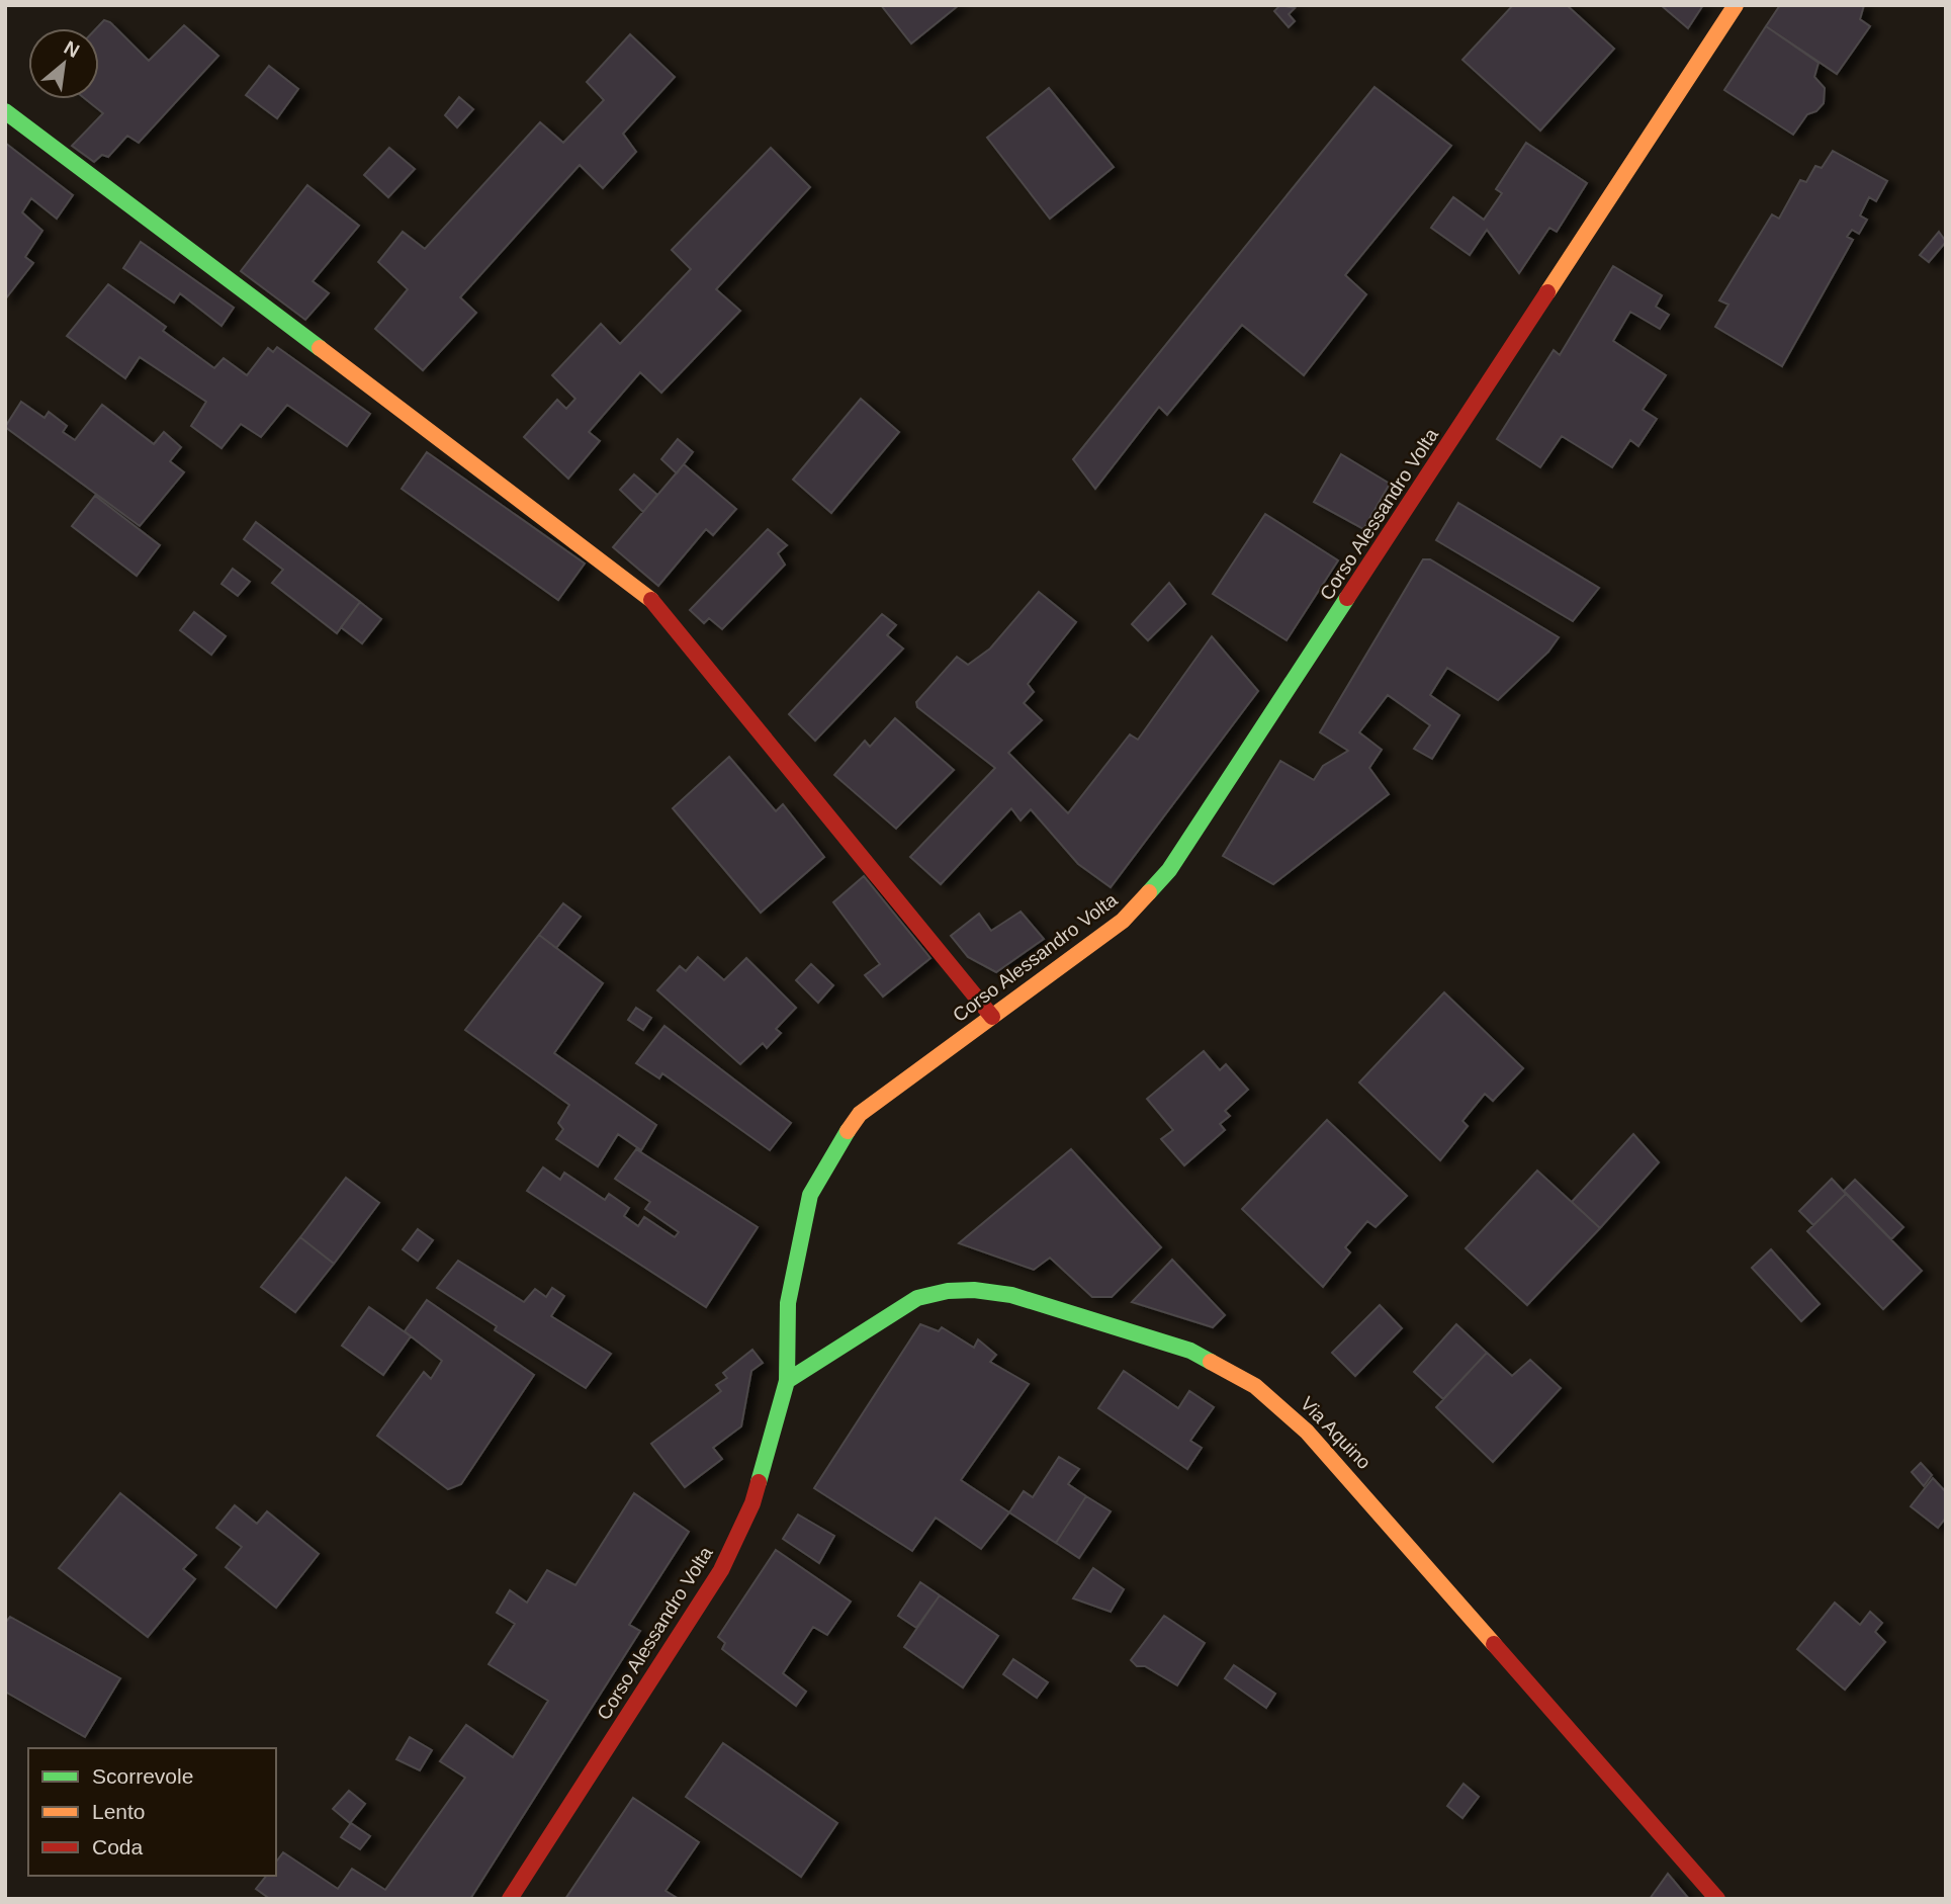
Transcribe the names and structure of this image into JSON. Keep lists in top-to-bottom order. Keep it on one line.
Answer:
{"streets":{"street":["Corso Alessandro Volta","Via Aquino"]},"crossings":[["Corso Alessandro Volta","Via Aquino"]],"legend":["Scorrevole","Lento","Coda"],"north":"top right"}
